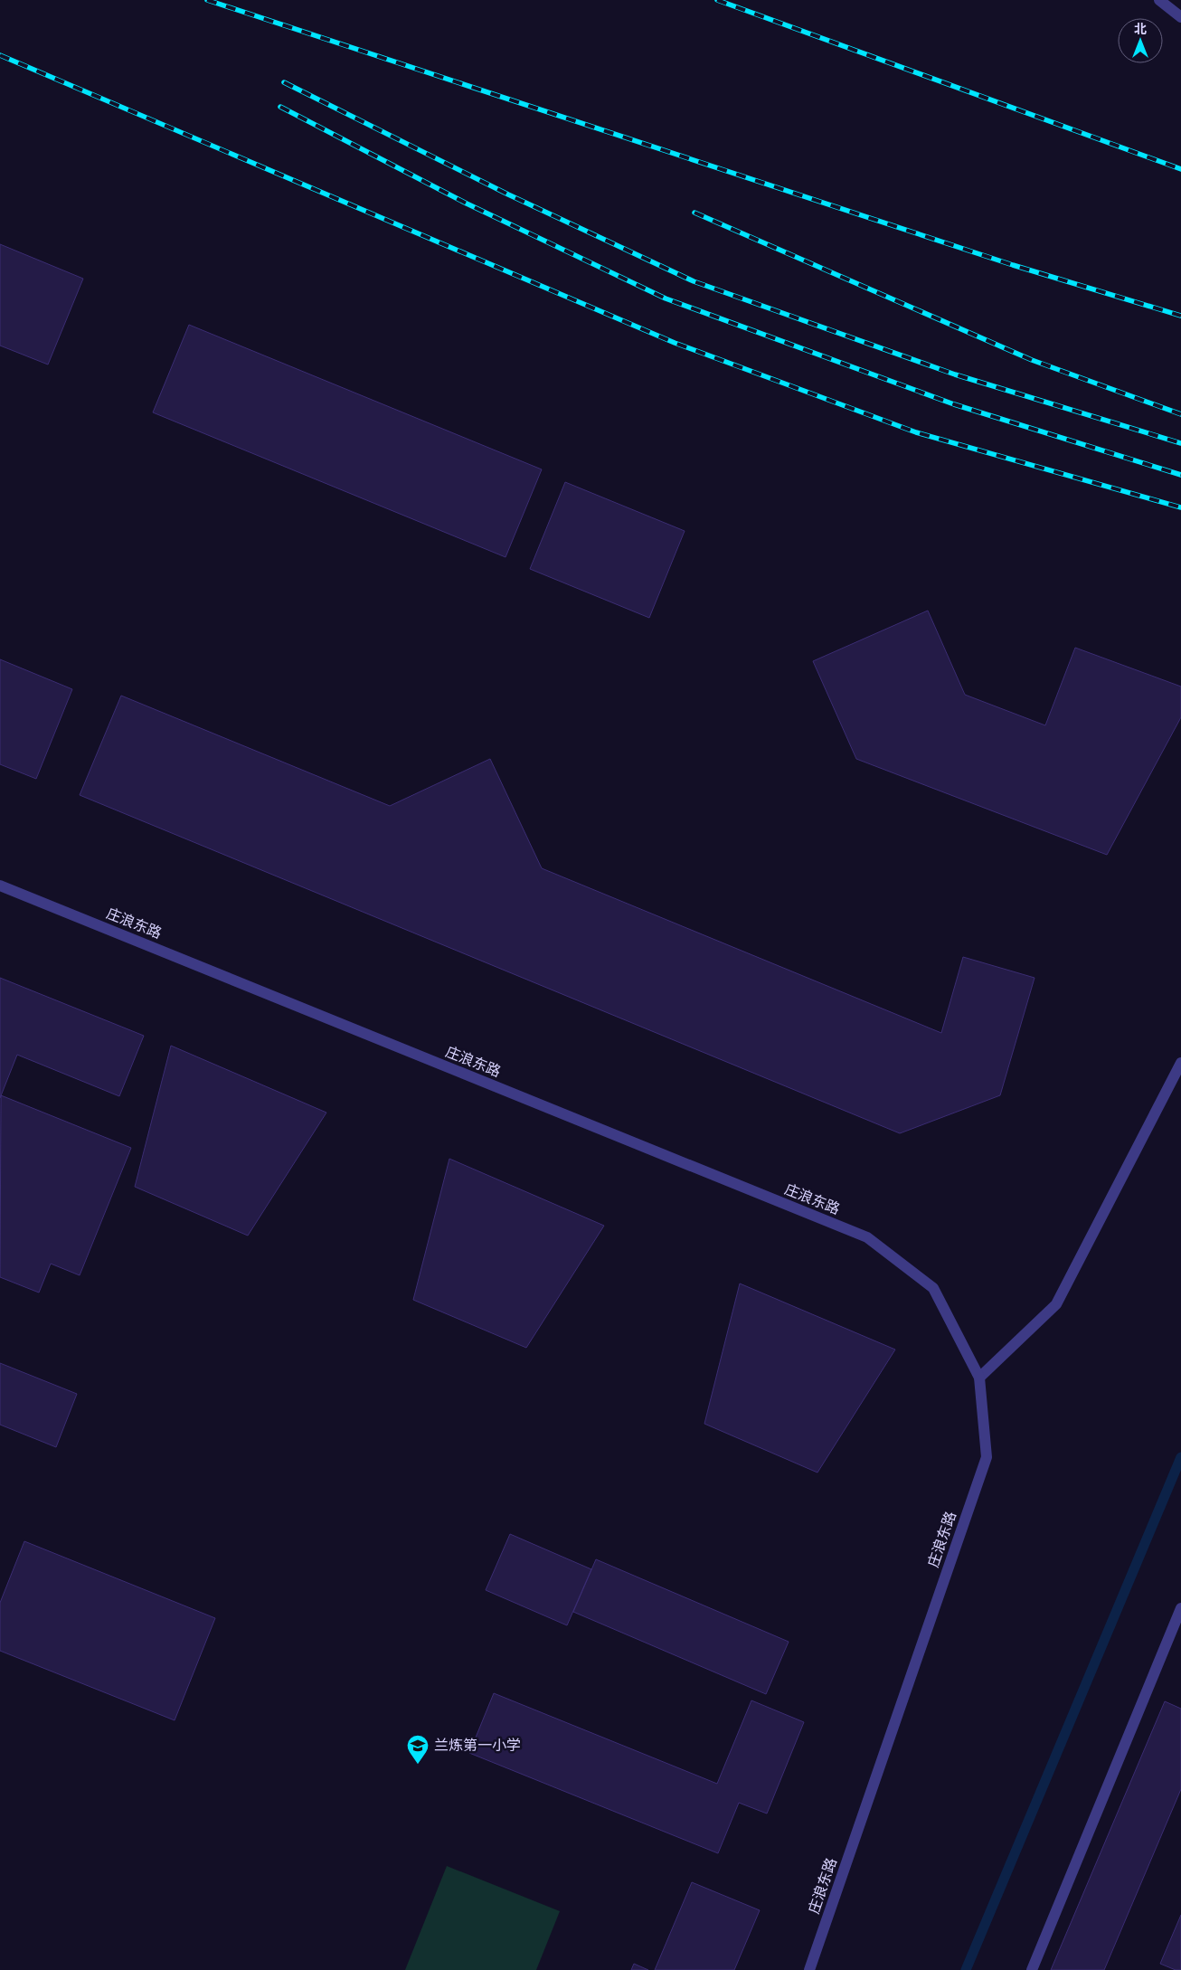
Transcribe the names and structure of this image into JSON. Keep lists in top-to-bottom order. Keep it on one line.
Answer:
{"streets":{"street":["庄浪东路"]},"places":{"school or university":["兰炼第一小学"]},"north":"top"}
